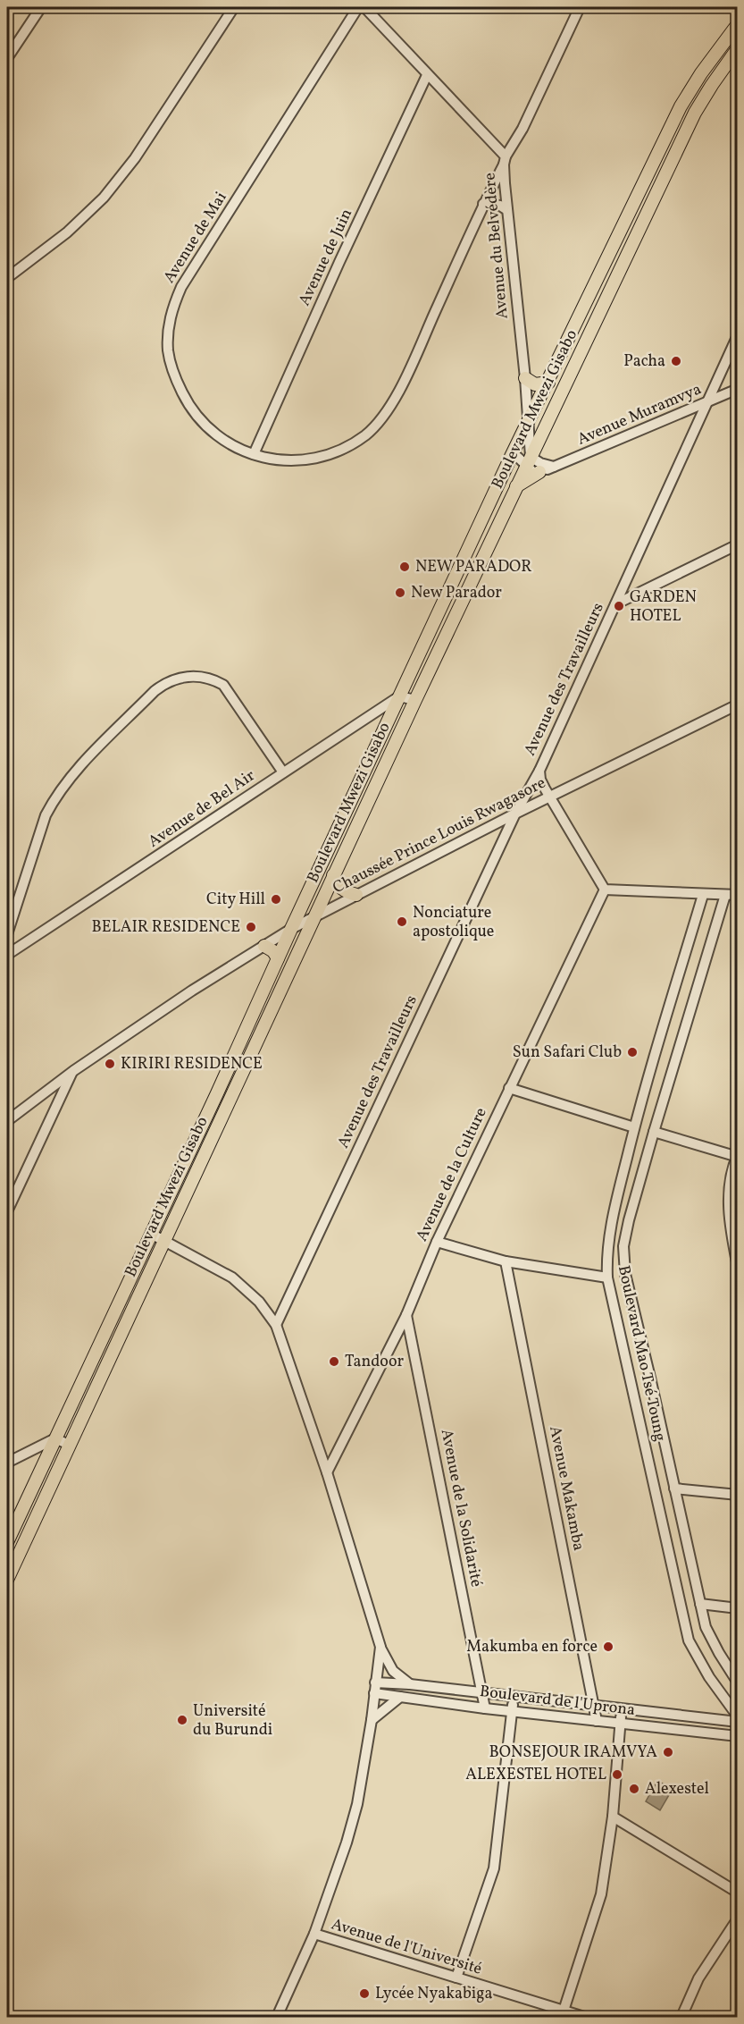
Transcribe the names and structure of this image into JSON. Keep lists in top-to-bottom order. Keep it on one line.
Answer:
{"streets":{"main road":["Boulevard Mwezi Gisabo"],"street":["Avenue de Mai","Avenue du Belvédère","Avenue de Juin","Avenue Muramvya","Avenue des Travailleurs","Avenue de Bel Air","Chaussée Prince Louis Rwagasore","Avenue de la Culture","Boulevard Mao Tsé Toung","Avenue Makamba","Avenue de la Solidarité","Boulevard de l'Uprona","Avenue de l'Université"]},"crossings":[["Avenue de Mai","Avenue du Belvédère"],["Avenue de Mai","Avenue de Juin"],["Avenue du Belvédère","Avenue de Juin"],["Avenue du Belvédère","Boulevard Mwezi Gisabo"],["Boulevard Mwezi Gisabo","Avenue de Bel Air"],["Boulevard Mwezi Gisabo","Chaussée Prince Louis Rwagasore"],["Avenue Muramvya","Avenue des Travailleurs"],["Avenue des Travailleurs","Chaussée Prince Louis Rwagasore"],["Avenue de la Culture","Avenue de la Solidarité"],["Avenue Makamba","Boulevard de l'Uprona"],["Avenue de la Solidarité","Boulevard de l'Uprona"],["Boulevard de l'Uprona","Avenue de l'Université"]],"places":["Pacha","NEW PARADOR","New Parador","GARDEN HOTEL","City Hill","Nonciature apostolique","BELAIR RESIDENCE","Sun Safari Club","KIRIRI RESIDENCE","Tandoor","Makumba en force","Université du Burundi","BONSEJOUR IRAMVYA","ALEXESTEL HOTEL","Alexestel","Lycée Nyakabiga"]}
